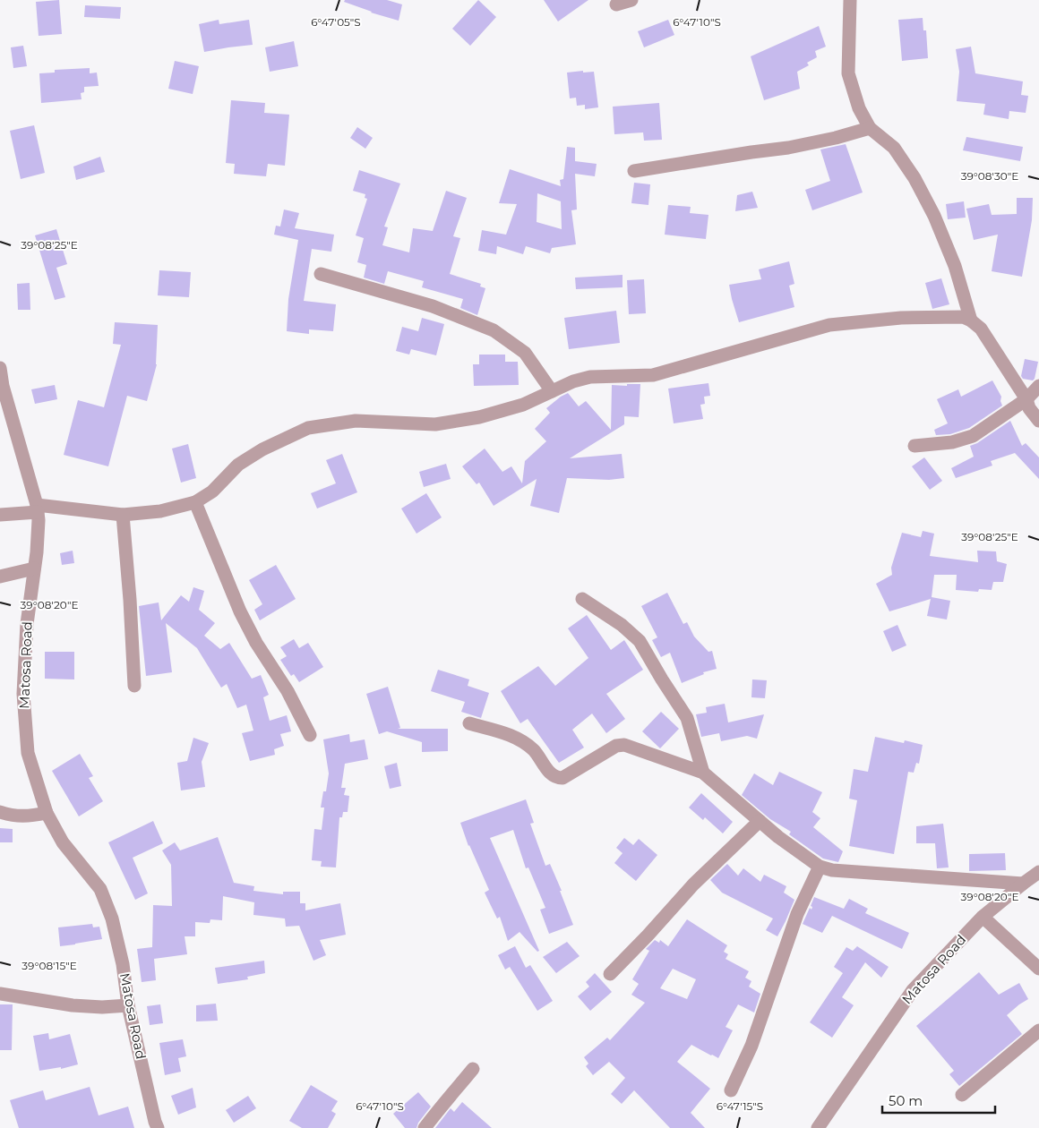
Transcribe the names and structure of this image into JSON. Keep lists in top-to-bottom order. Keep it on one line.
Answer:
{"streets":{"street":["Matosa Road"]},"scale_bar":"50 m","coordinates":["6°47'05\"S","6°47'10\"S","39°08'30\"E","39°08'25\"E","39°08'20\"E","39°08'15\"E","6°47'15\"S"]}
